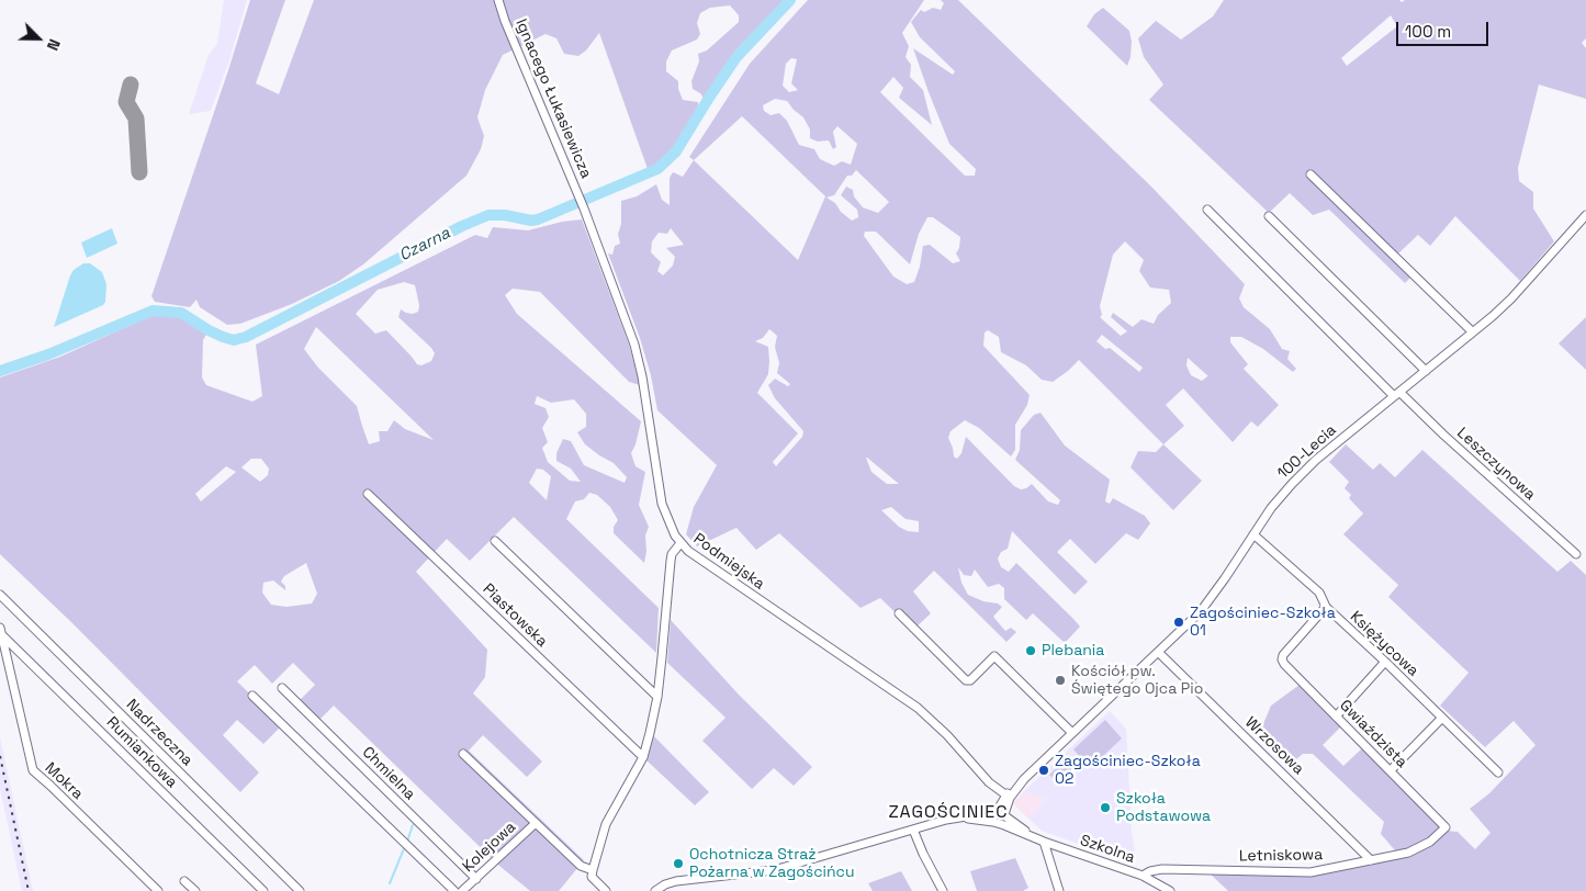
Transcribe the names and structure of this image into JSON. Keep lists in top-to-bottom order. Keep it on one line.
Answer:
{"streets":{"street":["Ignacego Łukasiewicza","100-Lecia","Leszczynowa","Podmiejska","Piastowska","Księżycowa","Nadrzeczna","Gwiaździsta","Wrzosowa","Rumiankowa","Chmielna","Mokra","Kolejowa","Szkolna","Letniskowa"]},"crossings":[["Ignacego Łukasiewicza","Podmiejska"],["100-Lecia","Leszczynowa"],["100-Lecia","Podmiejska"],["100-Lecia","Księżycowa"],["100-Lecia","Wrzosowa"],["100-Lecia","Szkolna"],["Księżycowa","Gwiaździsta"],["Gwiaździsta","Letniskowa"],["Wrzosowa","Letniskowa"],["Rumiankowa","Mokra"],["Chmielna","Kolejowa"],["Szkolna","Letniskowa"]],"districts":["ZAGOŚCINIEC"],"water":["Czarna"],"places":["Zagościniec-Szkoła 01","Plebania","Kościół pw. Świętego Ojca Pio","Zagościniec-Szkoła 02","Szkoła Podstawowa","Ochotnicza Straż Pożarna w Zagościńcu"],"scale_bar":"100 m","north":"bottom right"}
